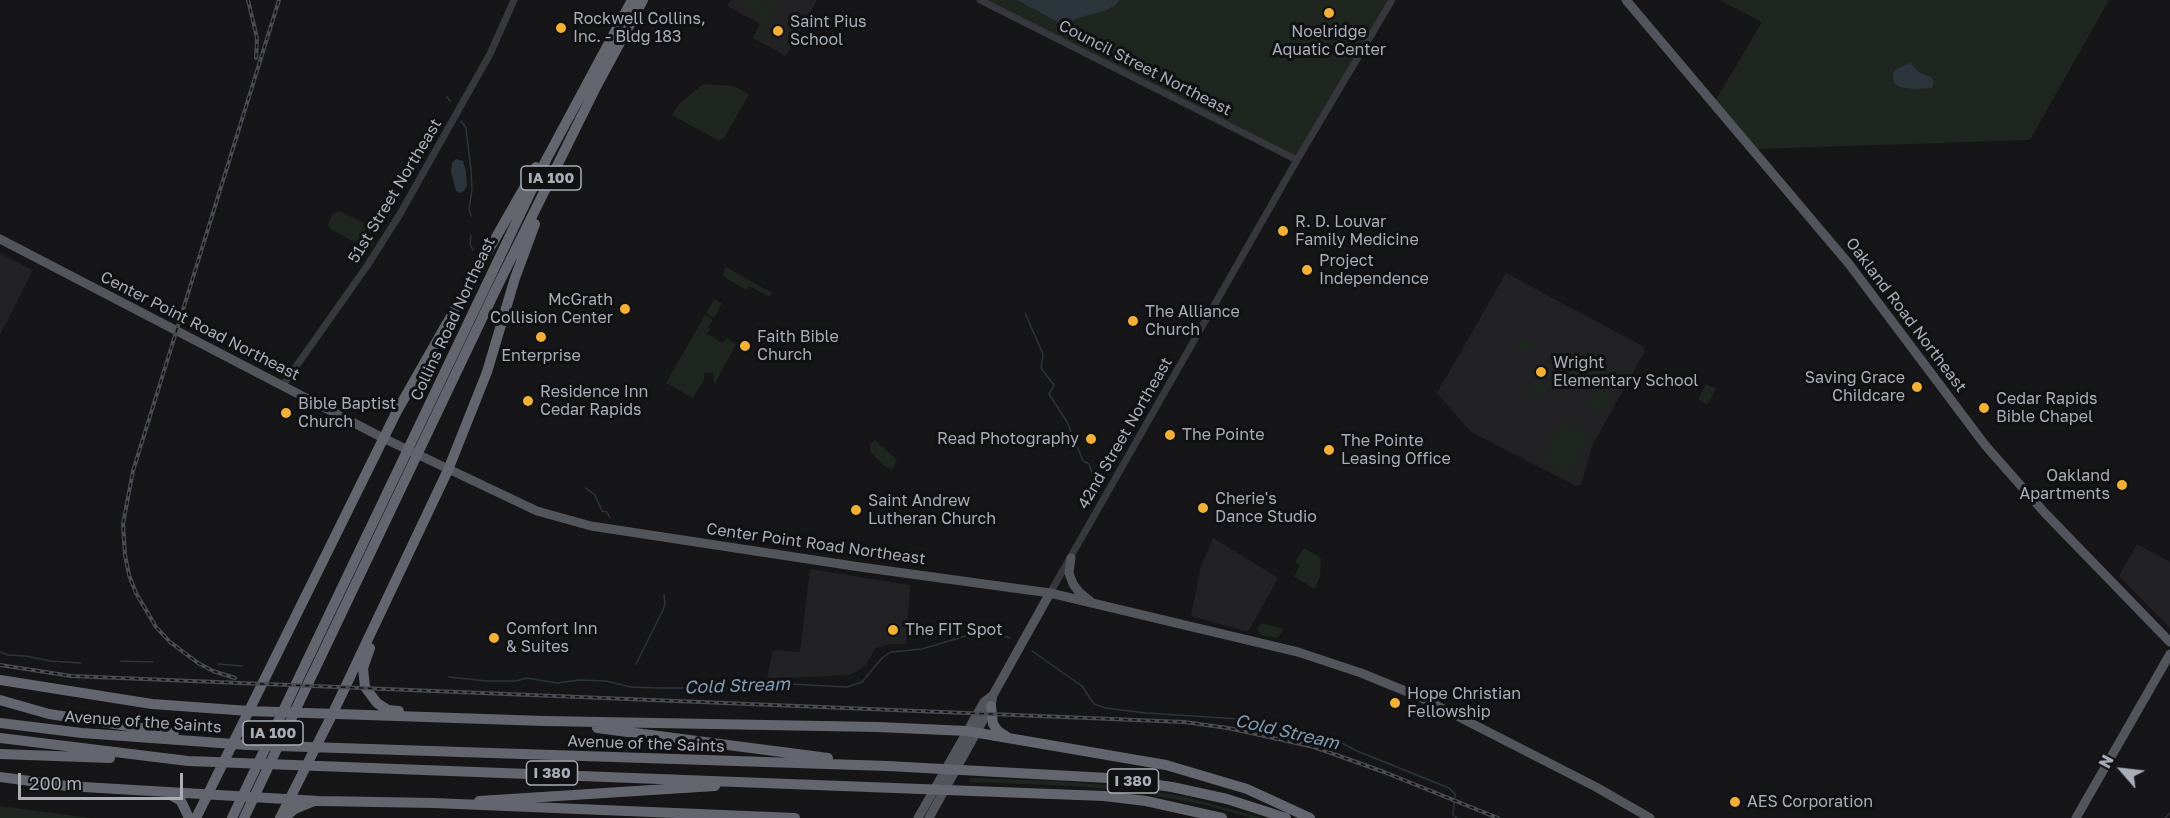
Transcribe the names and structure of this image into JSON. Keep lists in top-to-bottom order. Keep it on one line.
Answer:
{"streets":{"highway":["IA 100","Collins Road Northeast","Avenue of the Saints","I 380"],"main road":["Oakland Road Northeast","Center Point Road Northeast","42nd Street Northeast"],"street":["Council Street Northeast","51st Street Northeast"]},"crossings":[["Council Street Northeast","42nd Street Northeast"],["51st Street Northeast","Center Point Road Northeast"],["Center Point Road Northeast","42nd Street Northeast"]],"water":["Cold Stream"],"places":["Noelridge Aquatic Center","Rockwell Collins, Inc. - Bldg 183","Saint Pius School","R. D. Louvar Family Medicine","Project Independence","McGrath Collision Center","The Alliance Church","Enterprise","Faith Bible Church","Wright Elementary School","Saving Grace Childcare","Residence Inn Cedar Rapids","Cedar Rapids Bible Chapel","Bible Baptist Church","The Pointe","Read Photography","The Pointe Leasing Office","Oakland Apartments","Cherie's Dance Studio","Saint Andrew Lutheran Church","The FIT Spot","Comfort Inn & Suites","Hope Christian Fellowship","AES Corporation"],"scale_bar":"200 m","north":"top left"}
